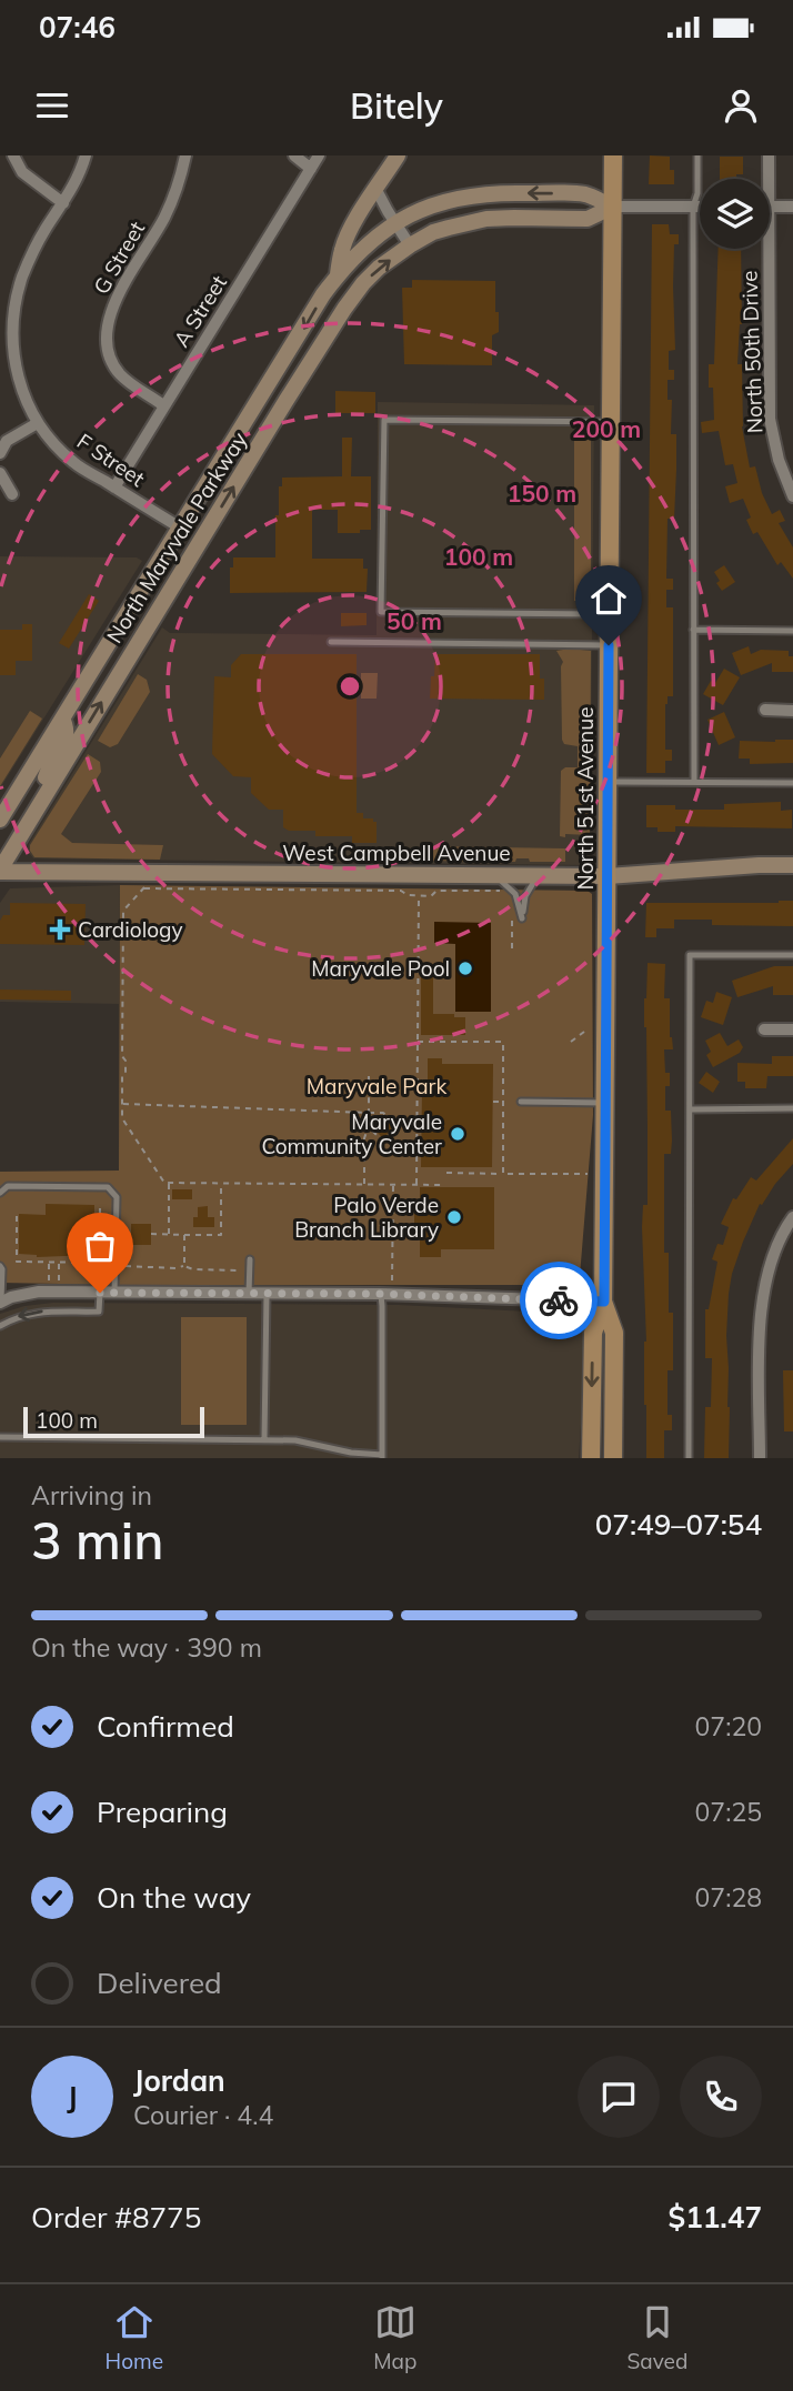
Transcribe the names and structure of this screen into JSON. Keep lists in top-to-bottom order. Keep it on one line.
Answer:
{"streets":{"main road":["North 51st Avenue"],"street":["G Street","A Street","North 50th Drive","F Street","North Maryvale Parkway","West Campbell Avenue"]},"crossings":[["G Street","A Street"],["A Street","F Street"],["F Street","North Maryvale Parkway"],["North Maryvale Parkway","North 51st Avenue"],["North Maryvale Parkway","West Campbell Avenue"],["North 51st Avenue","West Campbell Avenue"]],"parks":["Maryvale Park"],"places":{"health":["Cardiology"],"other":["Maryvale Pool","Maryvale Community Center","Palo Verde Branch Library"]},"scale_bar":"100 m","page":{"status":"07:46","header":"Bitely","scale":"100 m","heading":["3 min","Arriving in","07:49–07:54"],"panel":["Jordan","Courier · 4.4","Order #8775","$11.47"],"bar":"On the way · 390 m","list":[["Confirmed","07:20"],["Preparing","07:25"],["On the way","07:28"],"Delivered"],"round":"J","tabs":["Home","Map","Saved"]},"rings":["200 m","150 m","100 m","50 m"]}
